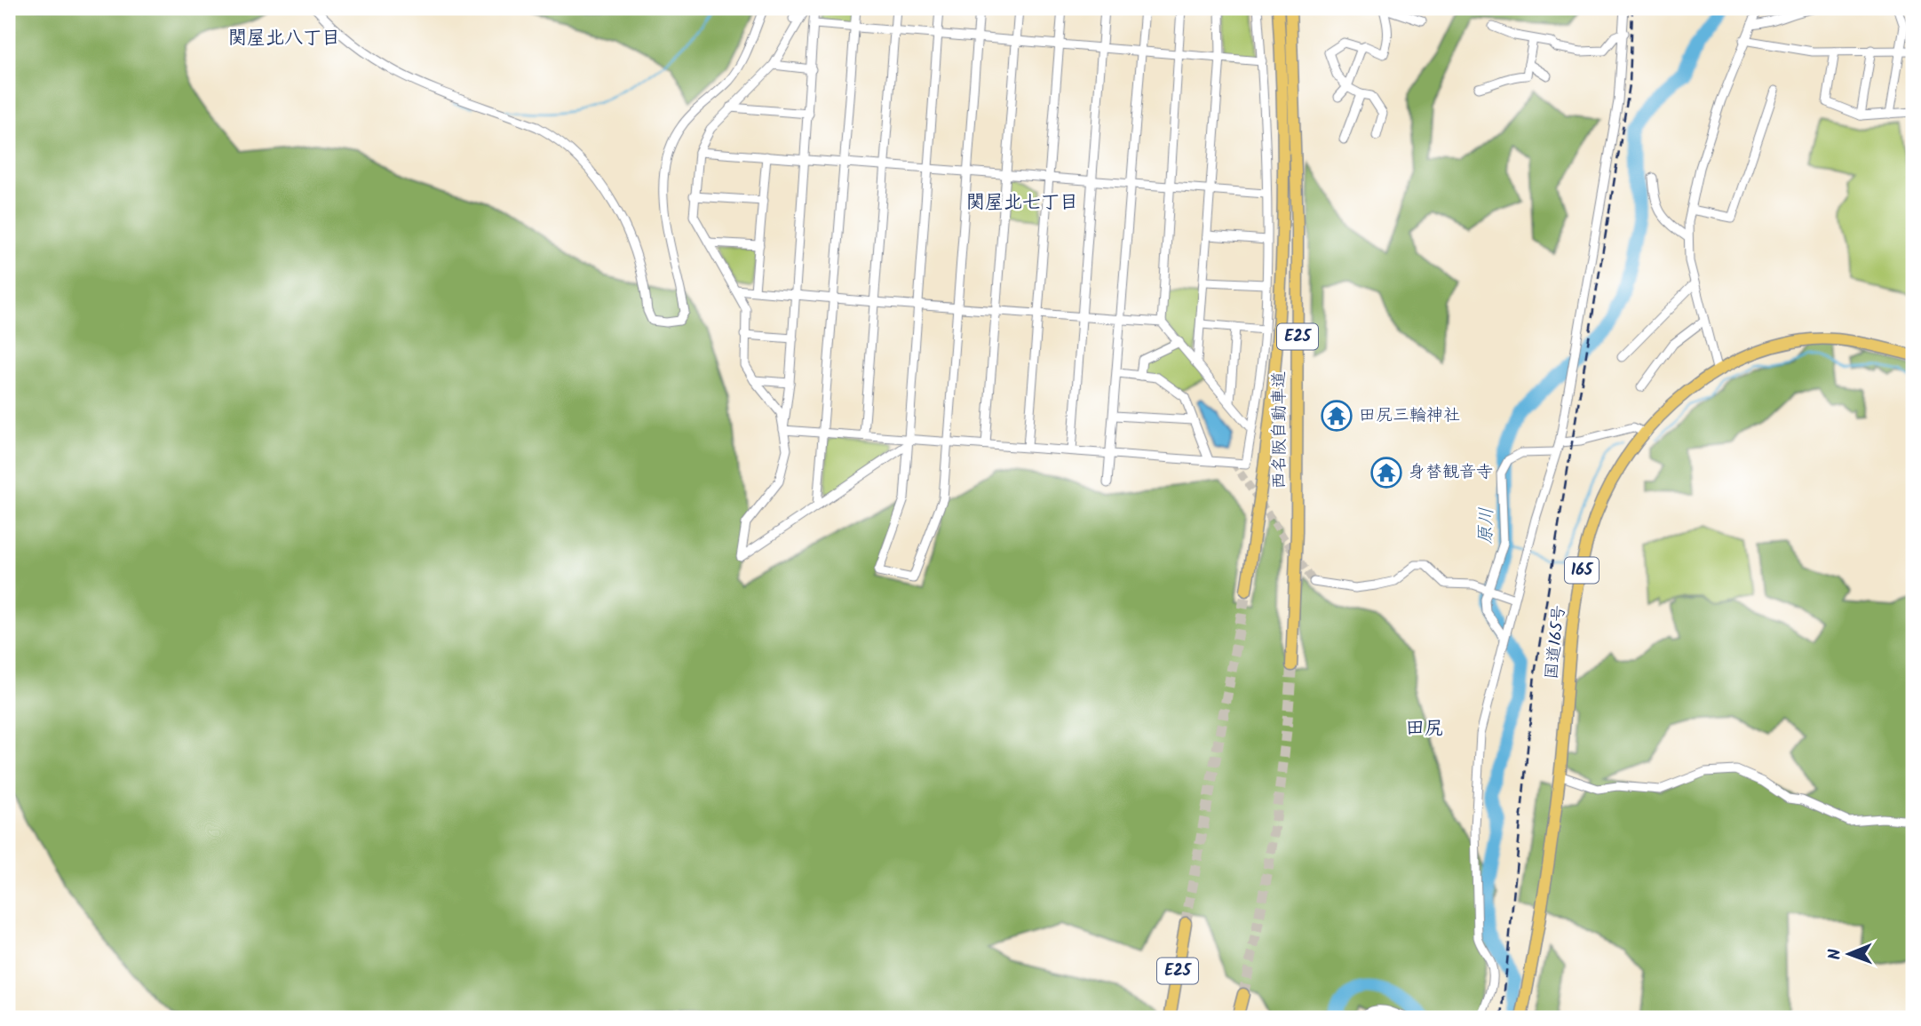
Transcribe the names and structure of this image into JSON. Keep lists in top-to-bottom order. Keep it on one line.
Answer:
{"streets":{"highway":["E25","西名阪自動車道","165","国道165号"]},"districts":["関屋北八丁目","関屋北七丁目","田尻"],"water":["原川"],"places":{"temple":["田尻三輪神社","身替観音寺"]},"north":"left"}
